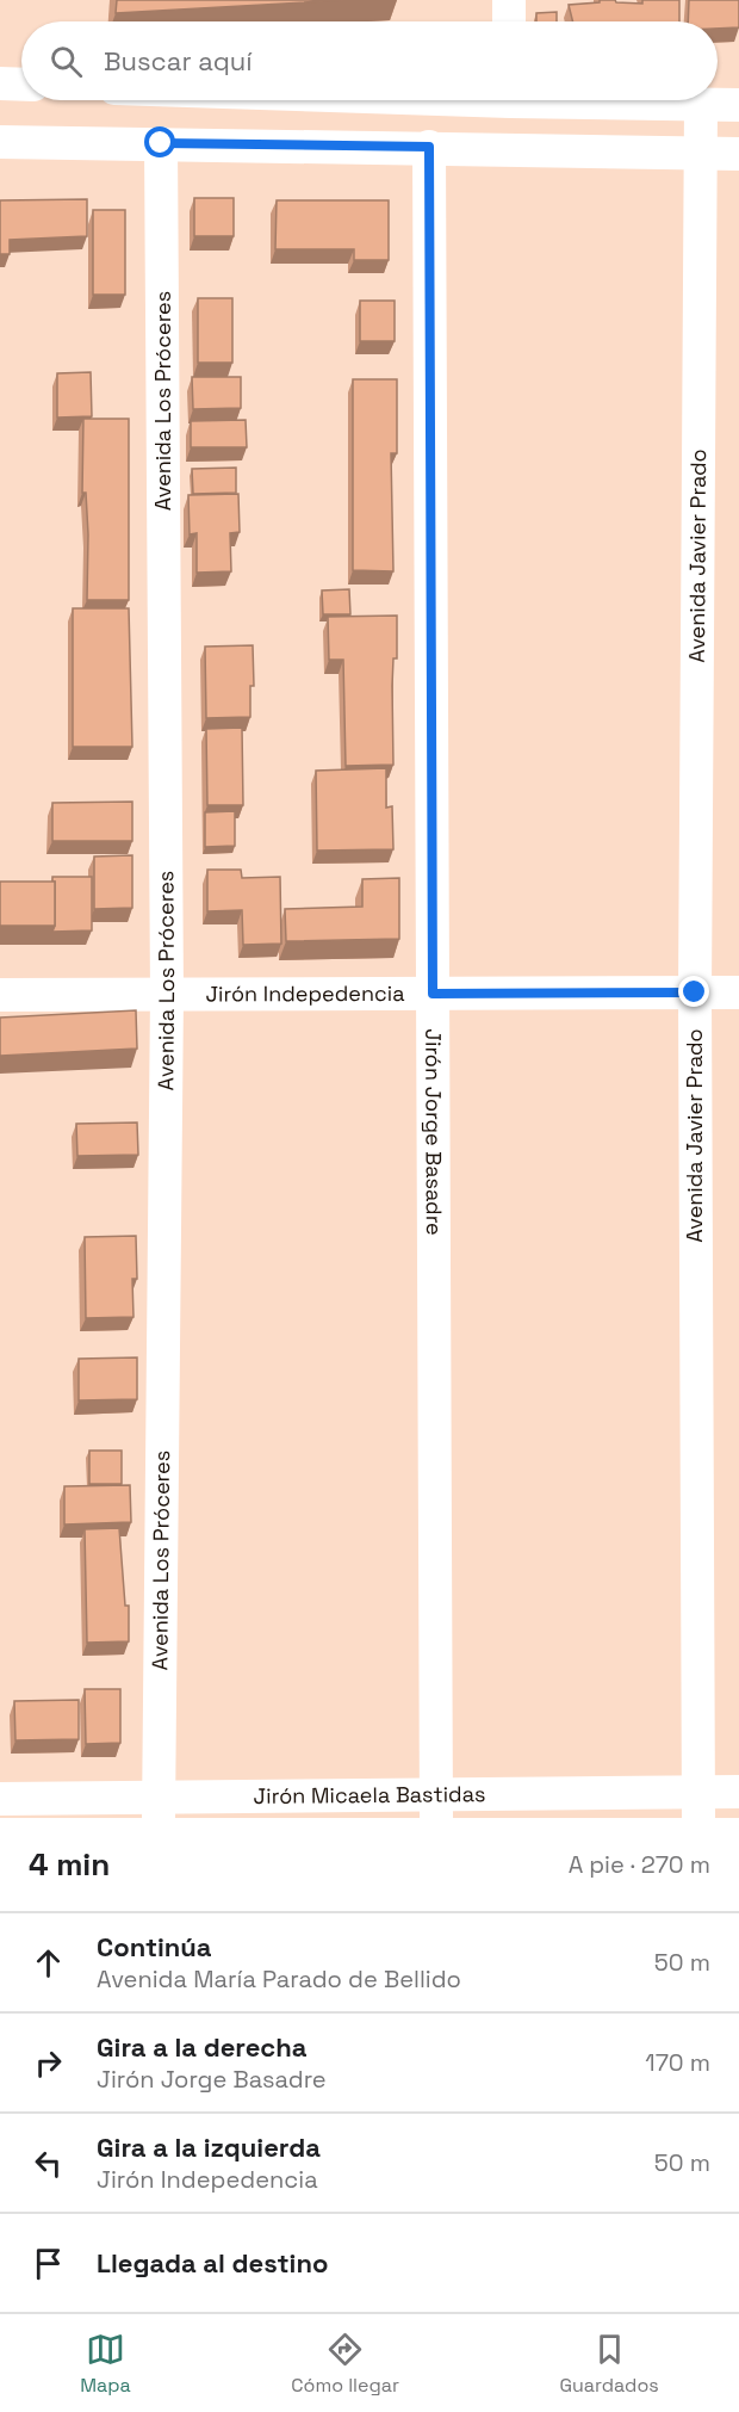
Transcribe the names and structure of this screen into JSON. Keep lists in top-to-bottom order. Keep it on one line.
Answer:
{"streets":{"street":["Avenida Los Próceres","Avenida Javier Prado","Jirón Indepedencia","Jirón Jorge Basadre","Jirón Micaela Bastidas"]},"crossings":[["Avenida Los Próceres","Jirón Indepedencia"],["Avenida Los Próceres","Jirón Micaela Bastidas"],["Avenida Javier Prado","Jirón Indepedencia"],["Avenida Javier Prado","Jirón Micaela Bastidas"],["Jirón Indepedencia","Jirón Jorge Basadre"],["Jirón Jorge Basadre","Jirón Micaela Bastidas"]],"page":{"search":"Buscar aquí","heading":["4 min","A pie · 270 m"],"list":[["Continúa","Avenida María Parado de Bellido","50 m"],["Gira a la derecha","Jirón Jorge Basadre","170 m"],["Gira a la izquierda","Jirón Indepedencia","50 m"],"Llegada al destino"],"nav":["Mapa","Cómo llegar","Guardados"]}}
